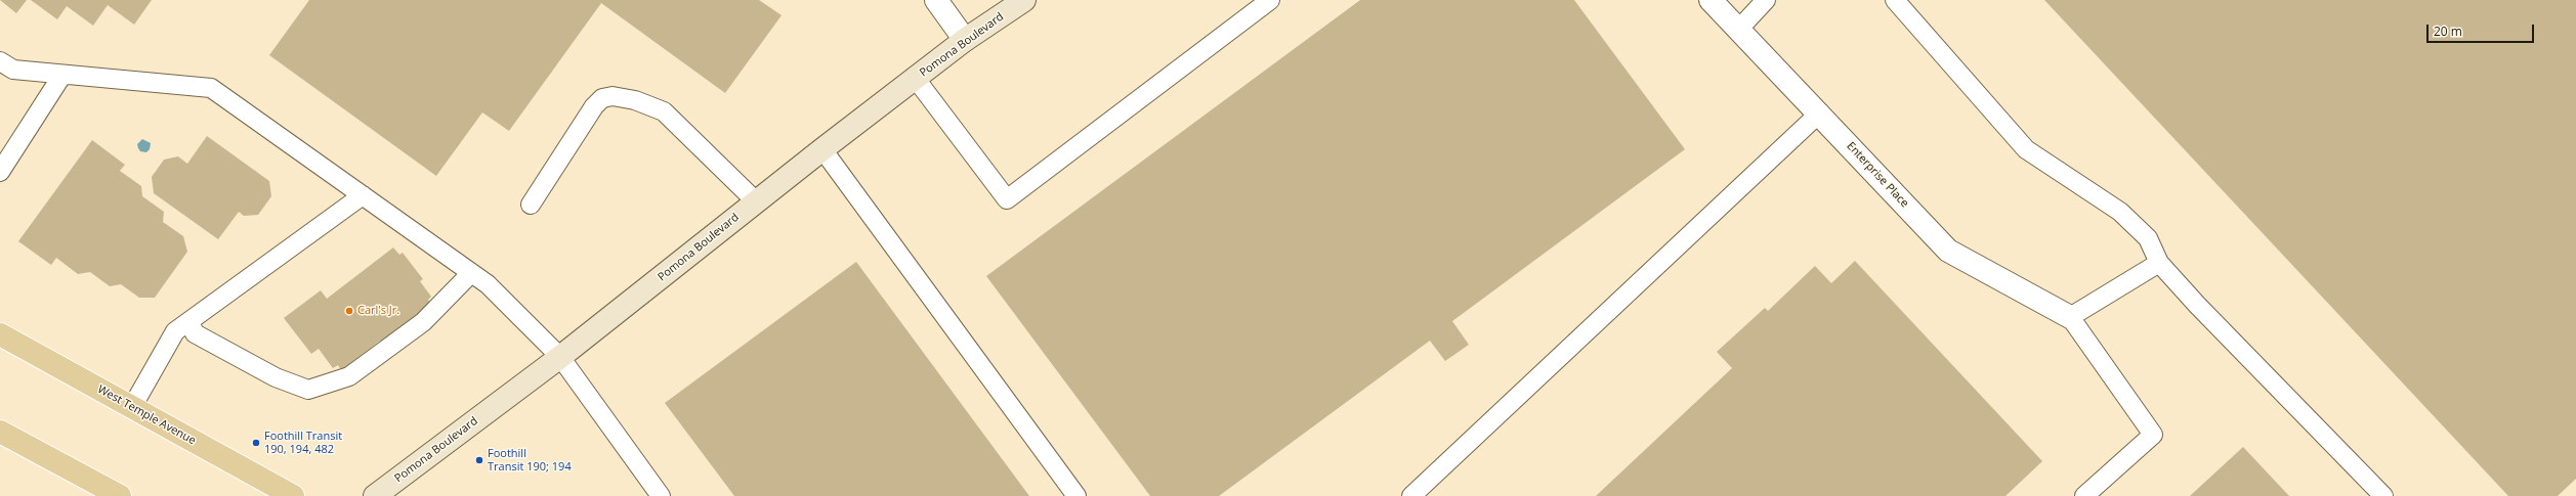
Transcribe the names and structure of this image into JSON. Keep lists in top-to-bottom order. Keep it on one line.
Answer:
{"streets":{"main road":["West Temple Avenue"],"street":["Pomona Boulevard","Enterprise Place"]},"places":["Carl's Jr.","Foothill Transit 190, 194, 482","Foothill Transit 190; 194"],"scale_bar":"20 m"}
